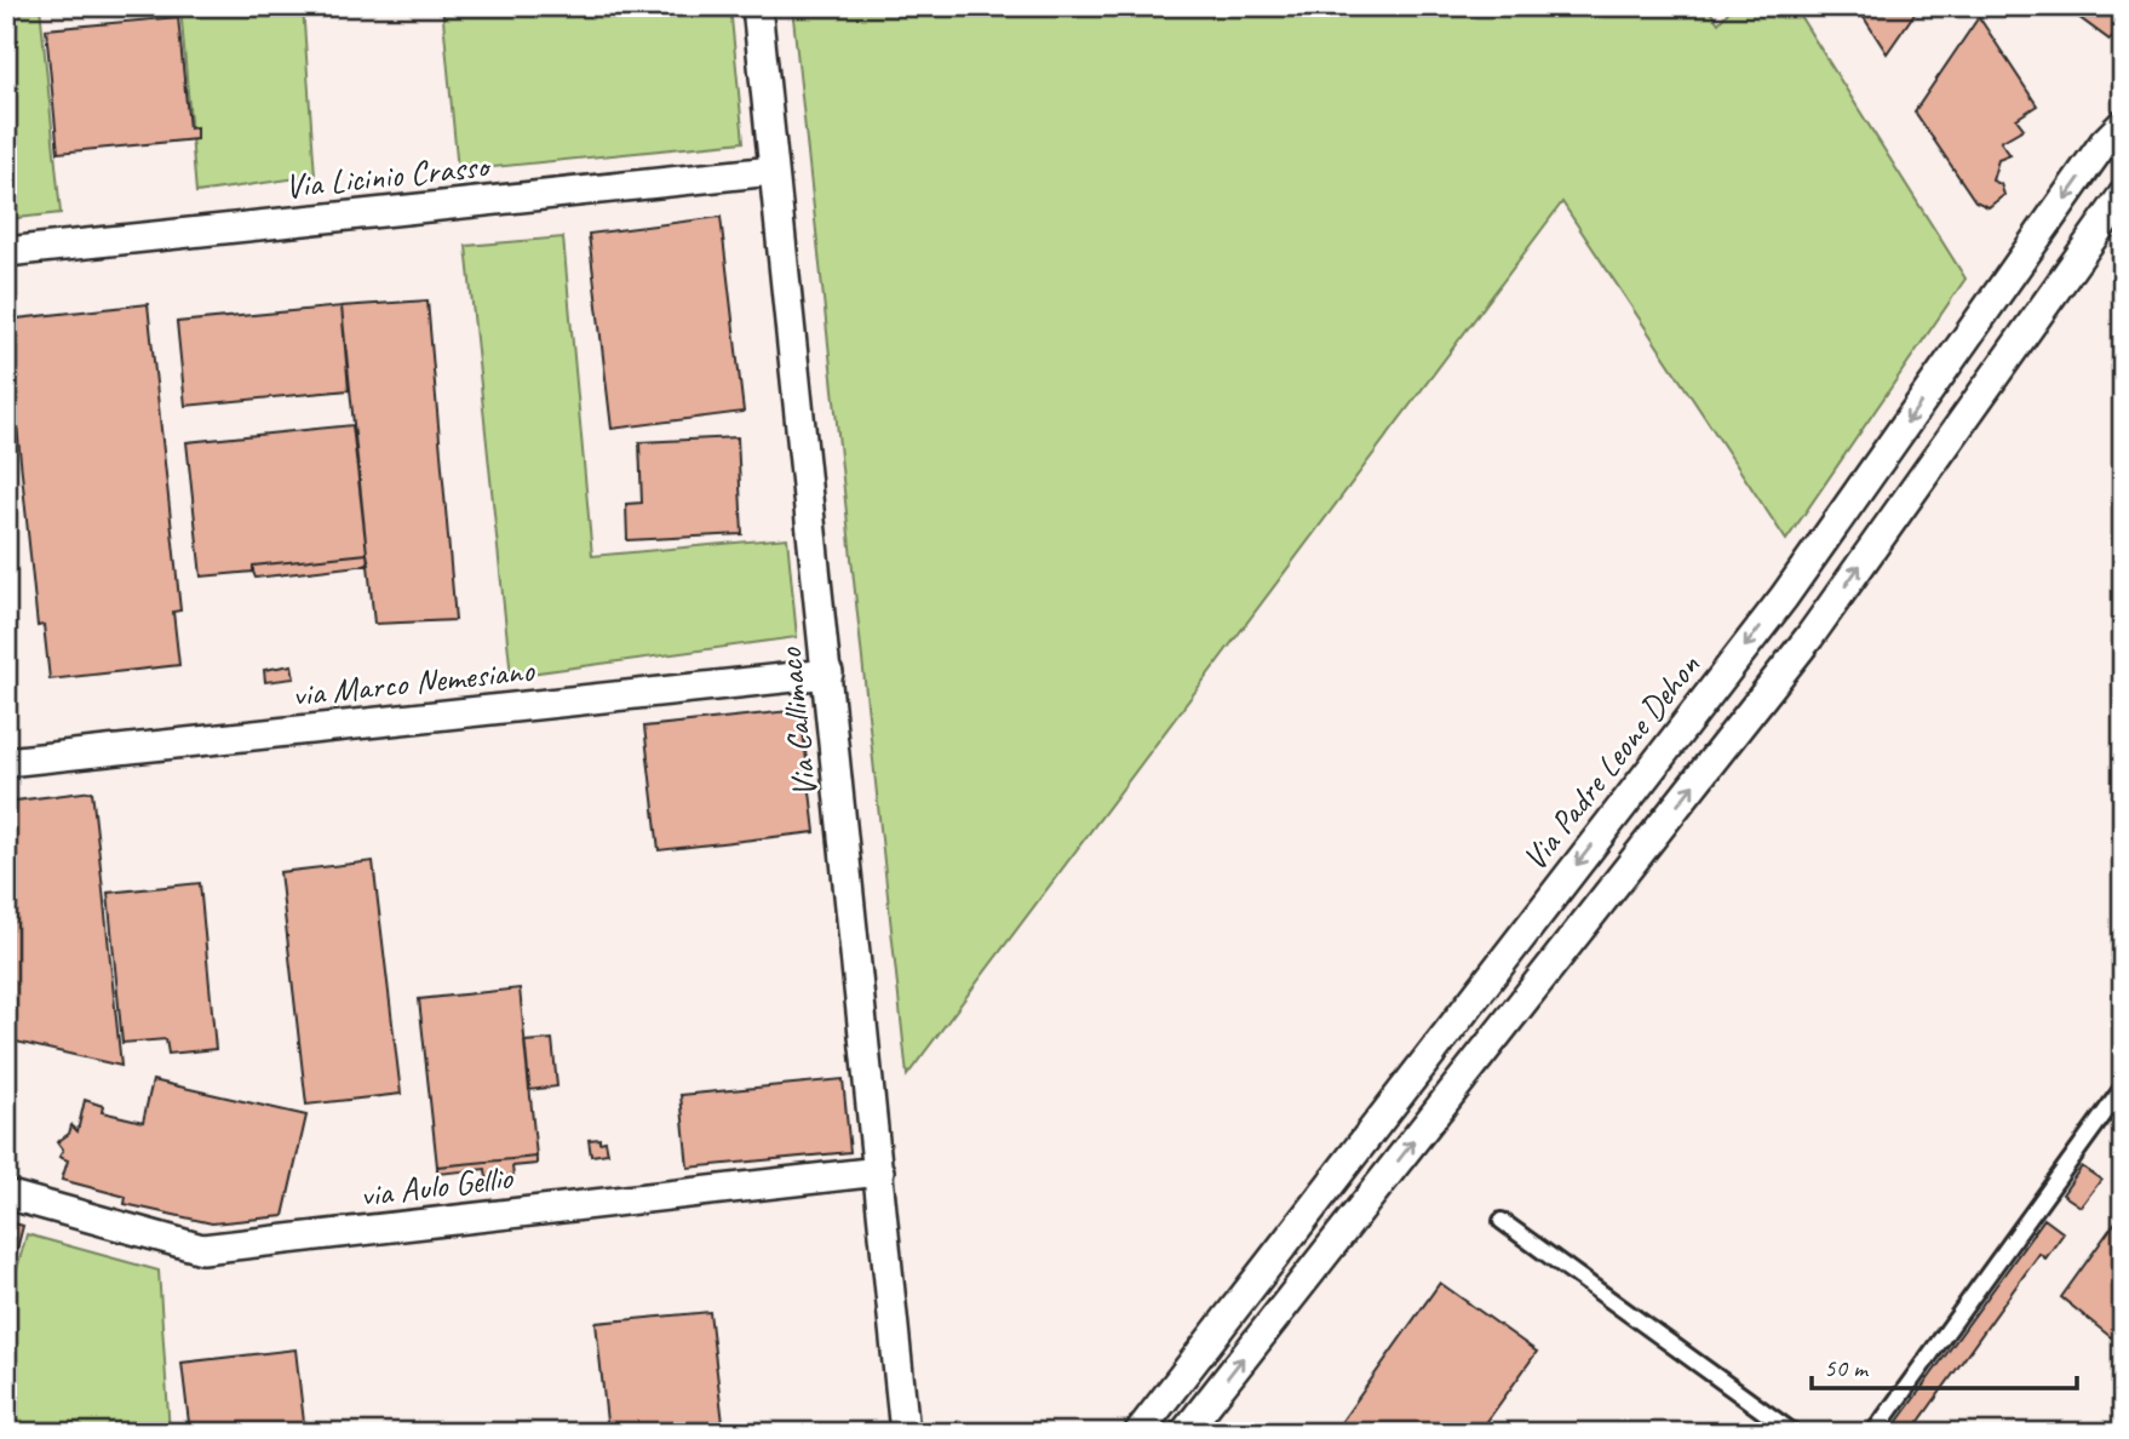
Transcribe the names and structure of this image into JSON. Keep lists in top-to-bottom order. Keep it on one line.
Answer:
{"streets":{"street":["Via Licinio Crasso","via Marco Nemesiano","Via Callimaco","Via Padre Leone Dehon","via Aulo Gellio"]},"crossings":[["Via Licinio Crasso","Via Callimaco"],["via Marco Nemesiano","Via Callimaco"],["Via Callimaco","via Aulo Gellio"]],"scale_bar":"50 m"}
